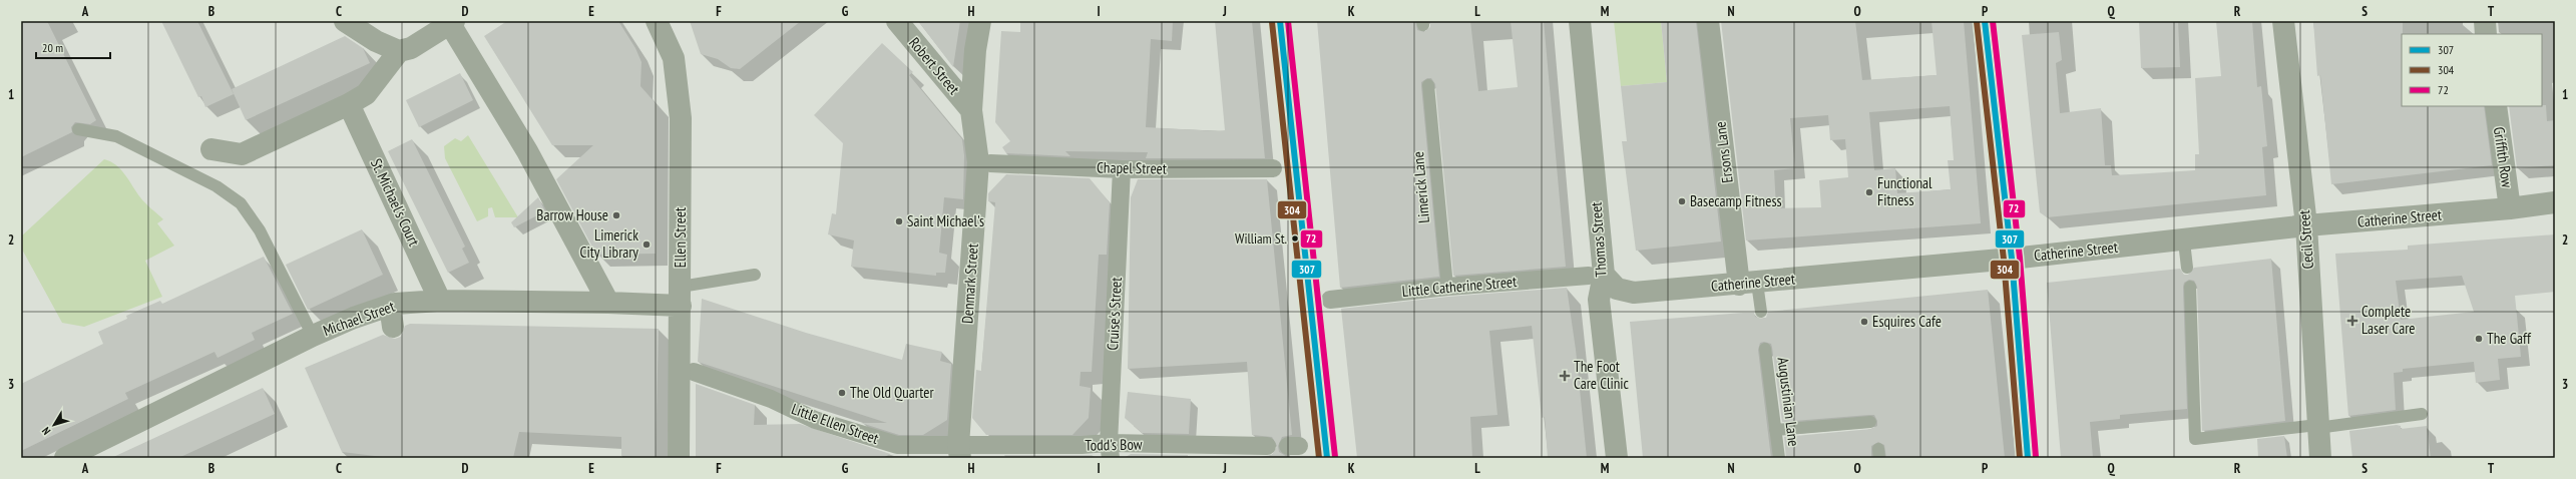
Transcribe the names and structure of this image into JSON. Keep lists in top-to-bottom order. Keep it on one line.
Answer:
{"streets":{"street":["Robert Street","Ersons Lane","Griffith Row","Chapel Street","St. Michael's Court","Catherine Street","Ellen Street","Thomas Street","Cecil Street","Denmark Street","Little Catherine Street","Cruise's Street","Michael Street","Little Ellen Street","Todd's Bow"],"lane":["Limerick Lane","Augustinian Lane"]},"crossings":[["Robert Street","Denmark Street"],["Ersons Lane","Catherine Street"],["Griffith Row","Catherine Street"],["Chapel Street","Cruise's Street"],["Limerick Lane","Little Catherine Street"],["St. Michael's Court","Michael Street"],["Catherine Street","Thomas Street"],["Catherine Street","Cecil Street"],["Catherine Street","Little Catherine Street"],["Ellen Street","Michael Street"],["Thomas Street","Little Catherine Street"],["Denmark Street","Little Ellen Street"],["Denmark Street","Todd's Bow"],["Cruise's Street","Todd's Bow"],["Little Ellen Street","Todd's Bow"]],"places":{"other":["Functional Fitness","Basecamp Fitness","Barrow House","Saint Michael's","William St.","Limerick City Library","Esquires Cafe","The Gaff","The Old Quarter"],"health":["Complete Laser Care","The Foot Care Clinic"]},"lines":["transit line 307","transit line 72","transit line 304"],"legend":["307","304","72"],"scale_bar":"20 m","north":"bottom left","grid":{"columns":["A","B","C","D","E","F","G","H","I","J","K","L","M","N","O","P","Q","R","S","T"],"rows":["1","2","3"]}}
